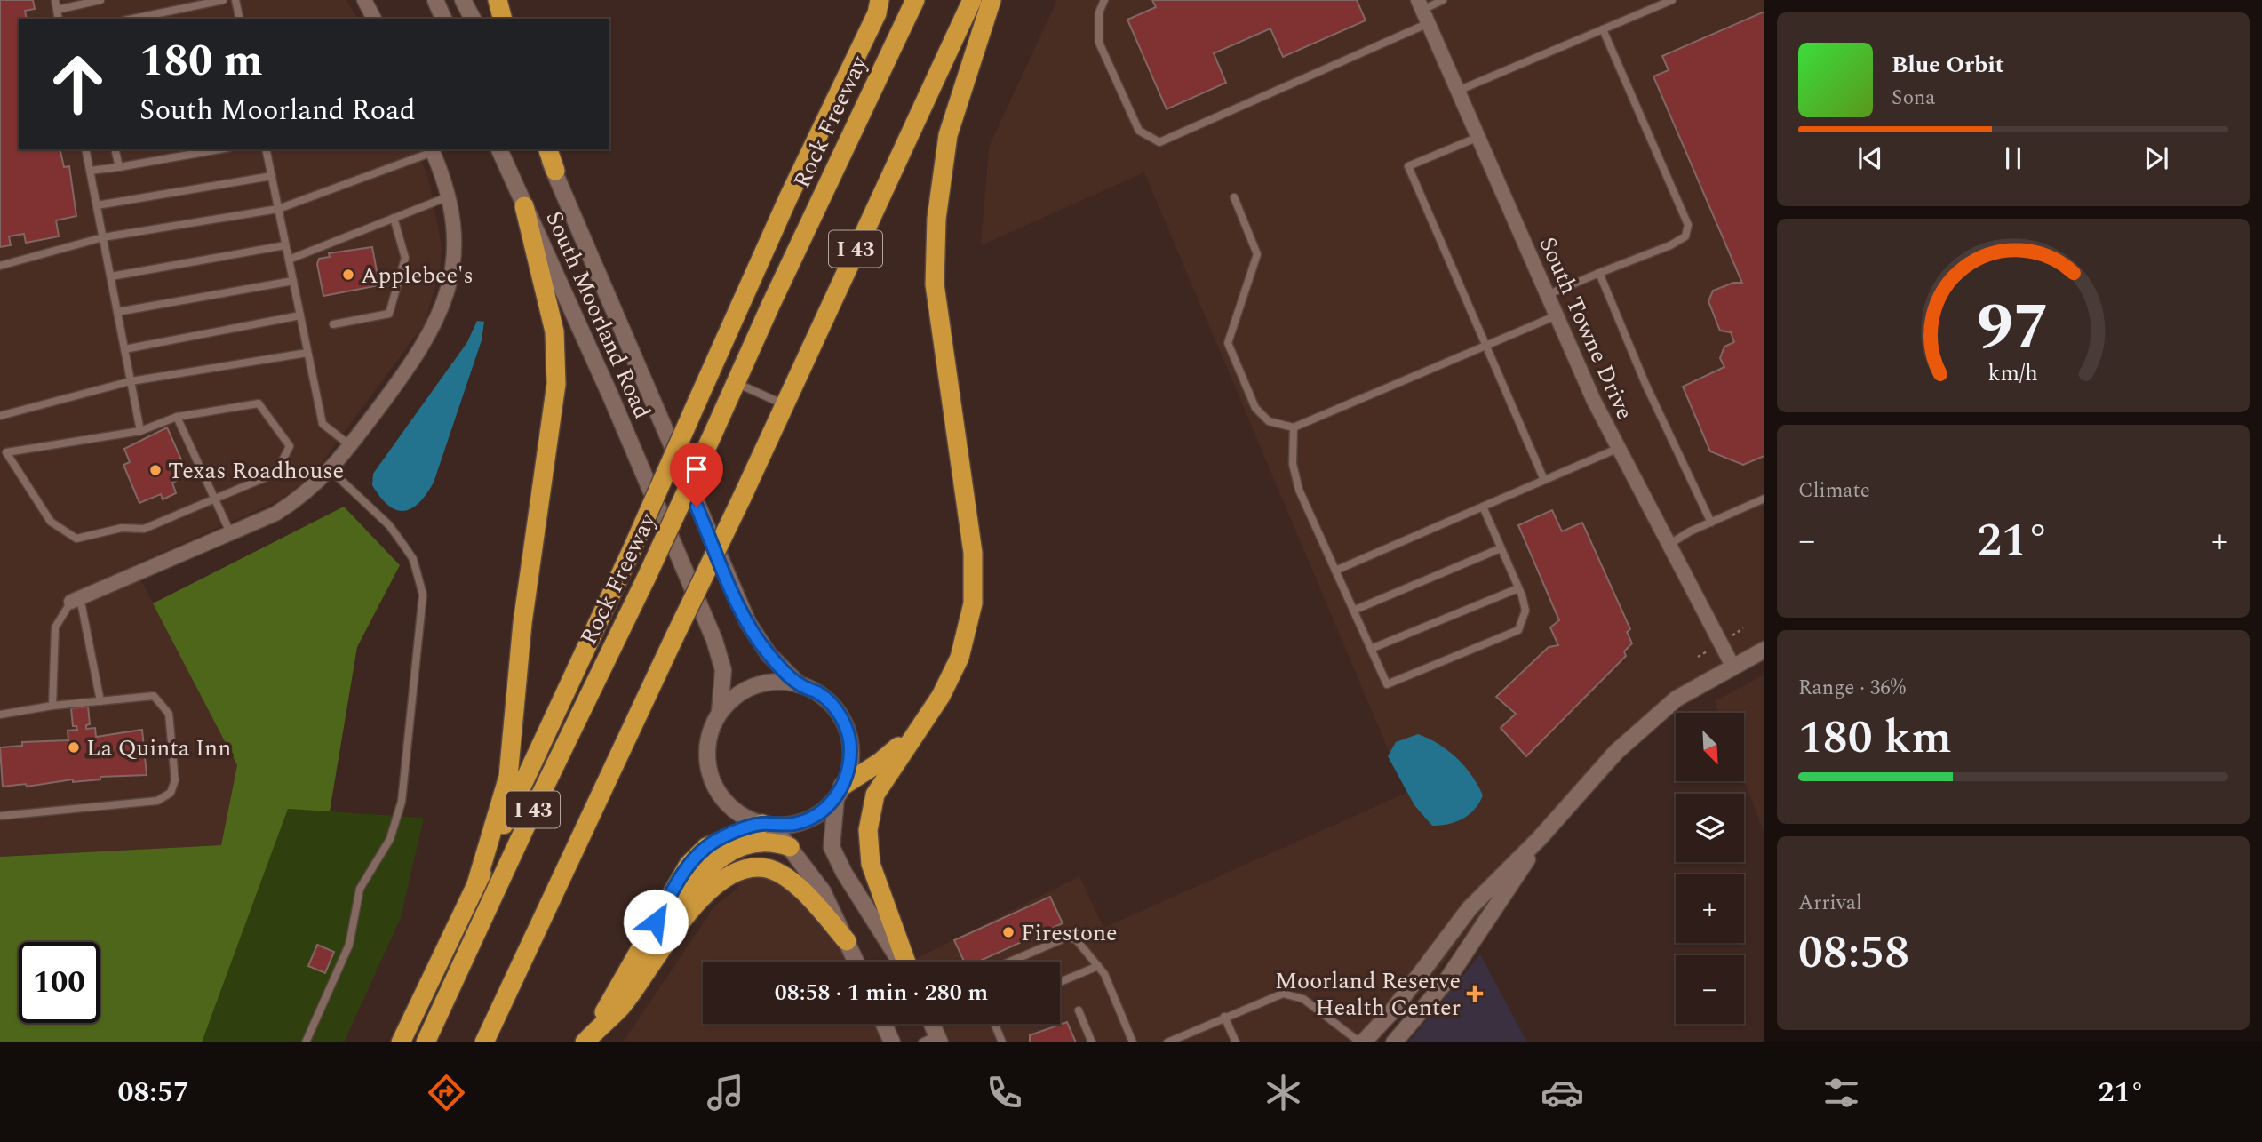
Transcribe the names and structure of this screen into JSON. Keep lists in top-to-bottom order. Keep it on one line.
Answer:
{"streets":{"highway":["Rock Freeway","I 43"],"main road":["South Moorland Road"],"street":["South Towne Drive"]},"places":{"other":["Applebee's","Texas Roadhouse","La Quinta Inn","Firestone"],"health":["Moorland Reserve Health Center"]},"north":"bottom right","page":{"turn":["180 m","South Moorland Road"],"song":["Blue Orbit","Sona"],"tile":["Climate",["Range · 36%","180 km"],["Arrival","08:58"]],"heat":["−","21°","+"],"map_buttons":["+","−"],"limit":"100","trip":"08:58 · 1 min · 280 m","tabs":["08:57","21°"],"gauge":["97","km/h"]}}
